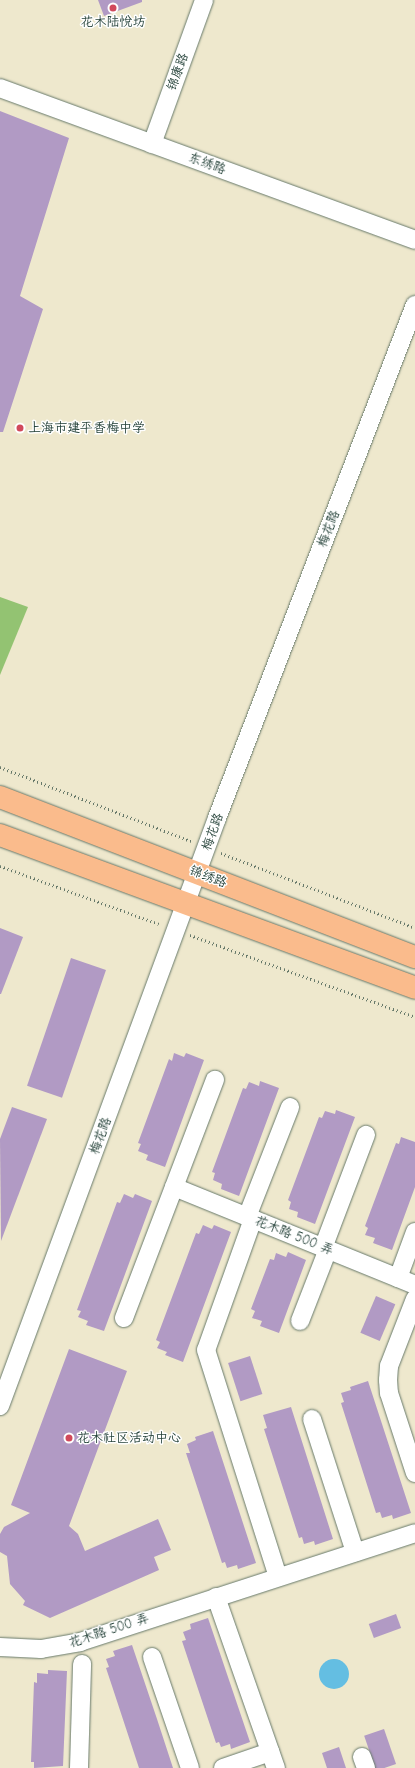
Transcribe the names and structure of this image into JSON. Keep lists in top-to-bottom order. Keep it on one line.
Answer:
{"streets":{"main road":["锦绣路"],"street":["锦康路","东绣路","梅花路","花木路 500 弄"]},"crossings":[["锦康路","东绣路"],["梅花路","锦绣路"]],"places":["花木陆悦坊","上海市建平香梅中学","花木社区活动中心"]}
